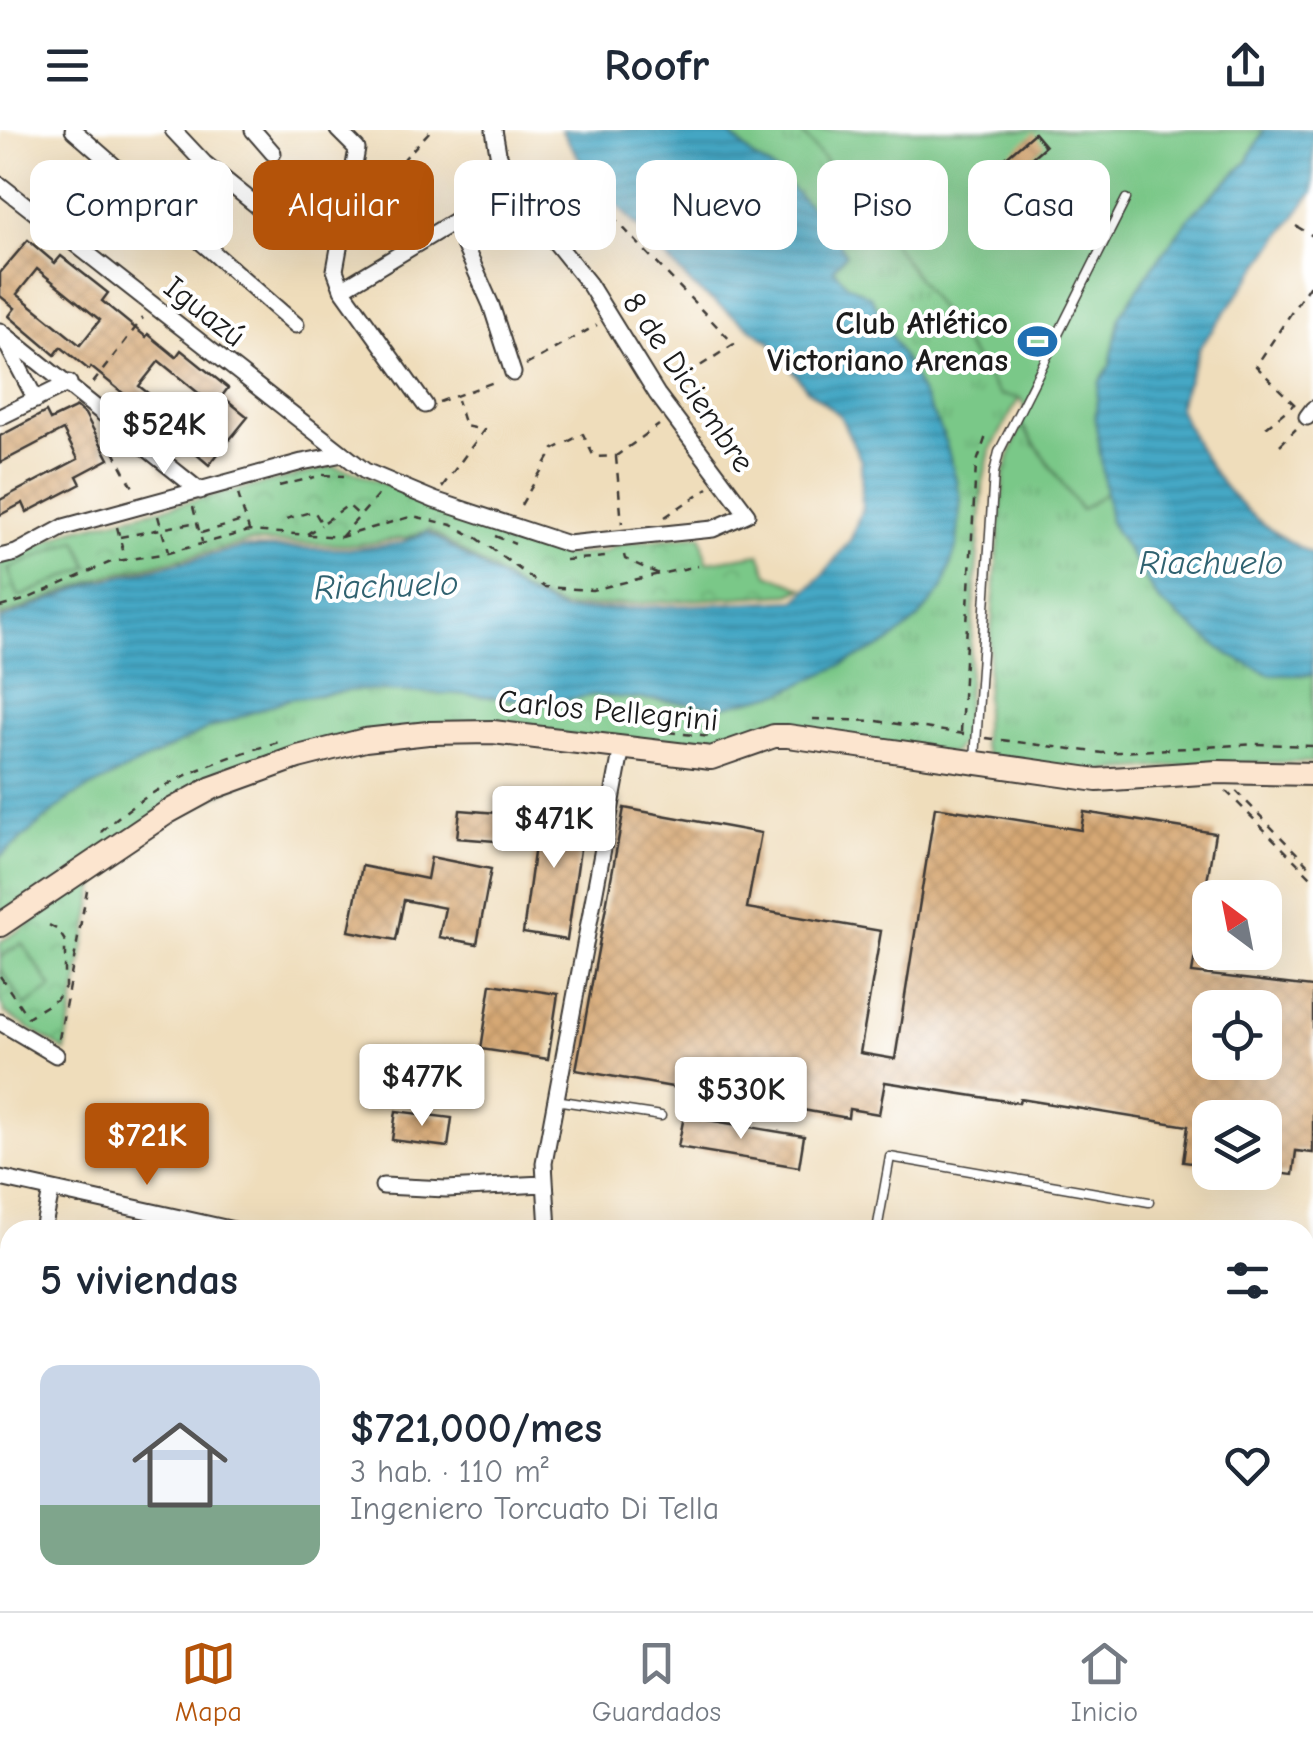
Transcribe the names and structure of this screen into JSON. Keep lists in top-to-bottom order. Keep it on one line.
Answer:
{"streets":{"street":["Iguazú","8 de Diciembre","Carlos Pellegrini"]},"crossings":[["Iguazú","8 de Diciembre"]],"water":["Riachuelo"],"places":{"sports":["Club Atlético Victoriano Arenas"]},"north":"top left","page":{"header":"Roofr","chip":["Comprar","Alquilar","Filtros","Nuevo","Piso","Casa"],"price":["$524K","$471K","$477K","$530K","$721K"],"heading":"5 viviendas","list":[{"name":"$721,000/mes","note":"3 hab. · 110 m² · Ingeniero Torcuato Di Tella"}],"tabs":["Mapa","Guardados","Inicio"]}}
